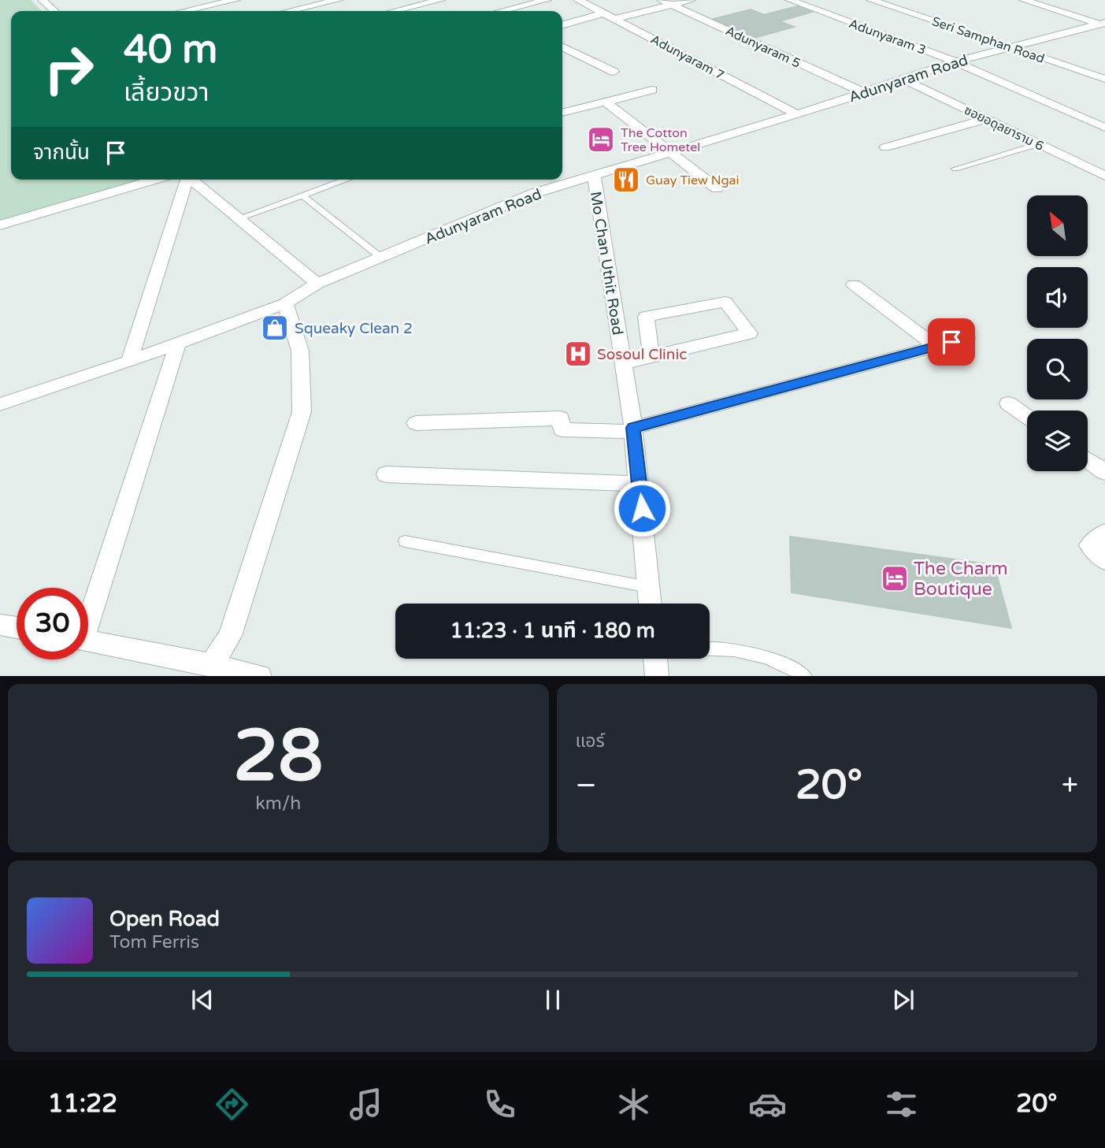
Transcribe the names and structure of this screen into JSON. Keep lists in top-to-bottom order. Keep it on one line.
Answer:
{"streets":{"street":["Adunyaram 3","Seri Samphan Road","Adunyaram 5","Adunyaram 7","Adunyaram Road","ซอยอดุลยาราม 6","Mo Chan Uthit Road"]},"crossings":[["Adunyaram 3","Adunyaram Road"],["Seri Samphan Road","Adunyaram Road"],["Adunyaram 5","Adunyaram Road"],["Adunyaram 7","Adunyaram Road"],["Adunyaram Road","ซอยอดุลยาราม 6"],["Adunyaram Road","Mo Chan Uthit Road"]],"places":{"hotel":["The Cotton Tree Hometel","The Charm Boutique"],"restaurant":["Guay Tiew Ngai"],"shop":["Squeaky Clean 2"],"hospital":["Sosoul Clinic"]},"north":"top left","page":{"turn":["40 m","เลี้ยวขวา"],"then":"จากนั้น","limit":"30","trip":"11:23 · 1 นาที · 180 m","tile":[["28","km/h"],"แอร์"],"heat":["−","20°","+"],"song":["Open Road","Tom Ferris"],"tabs":["11:22","20°"]}}
